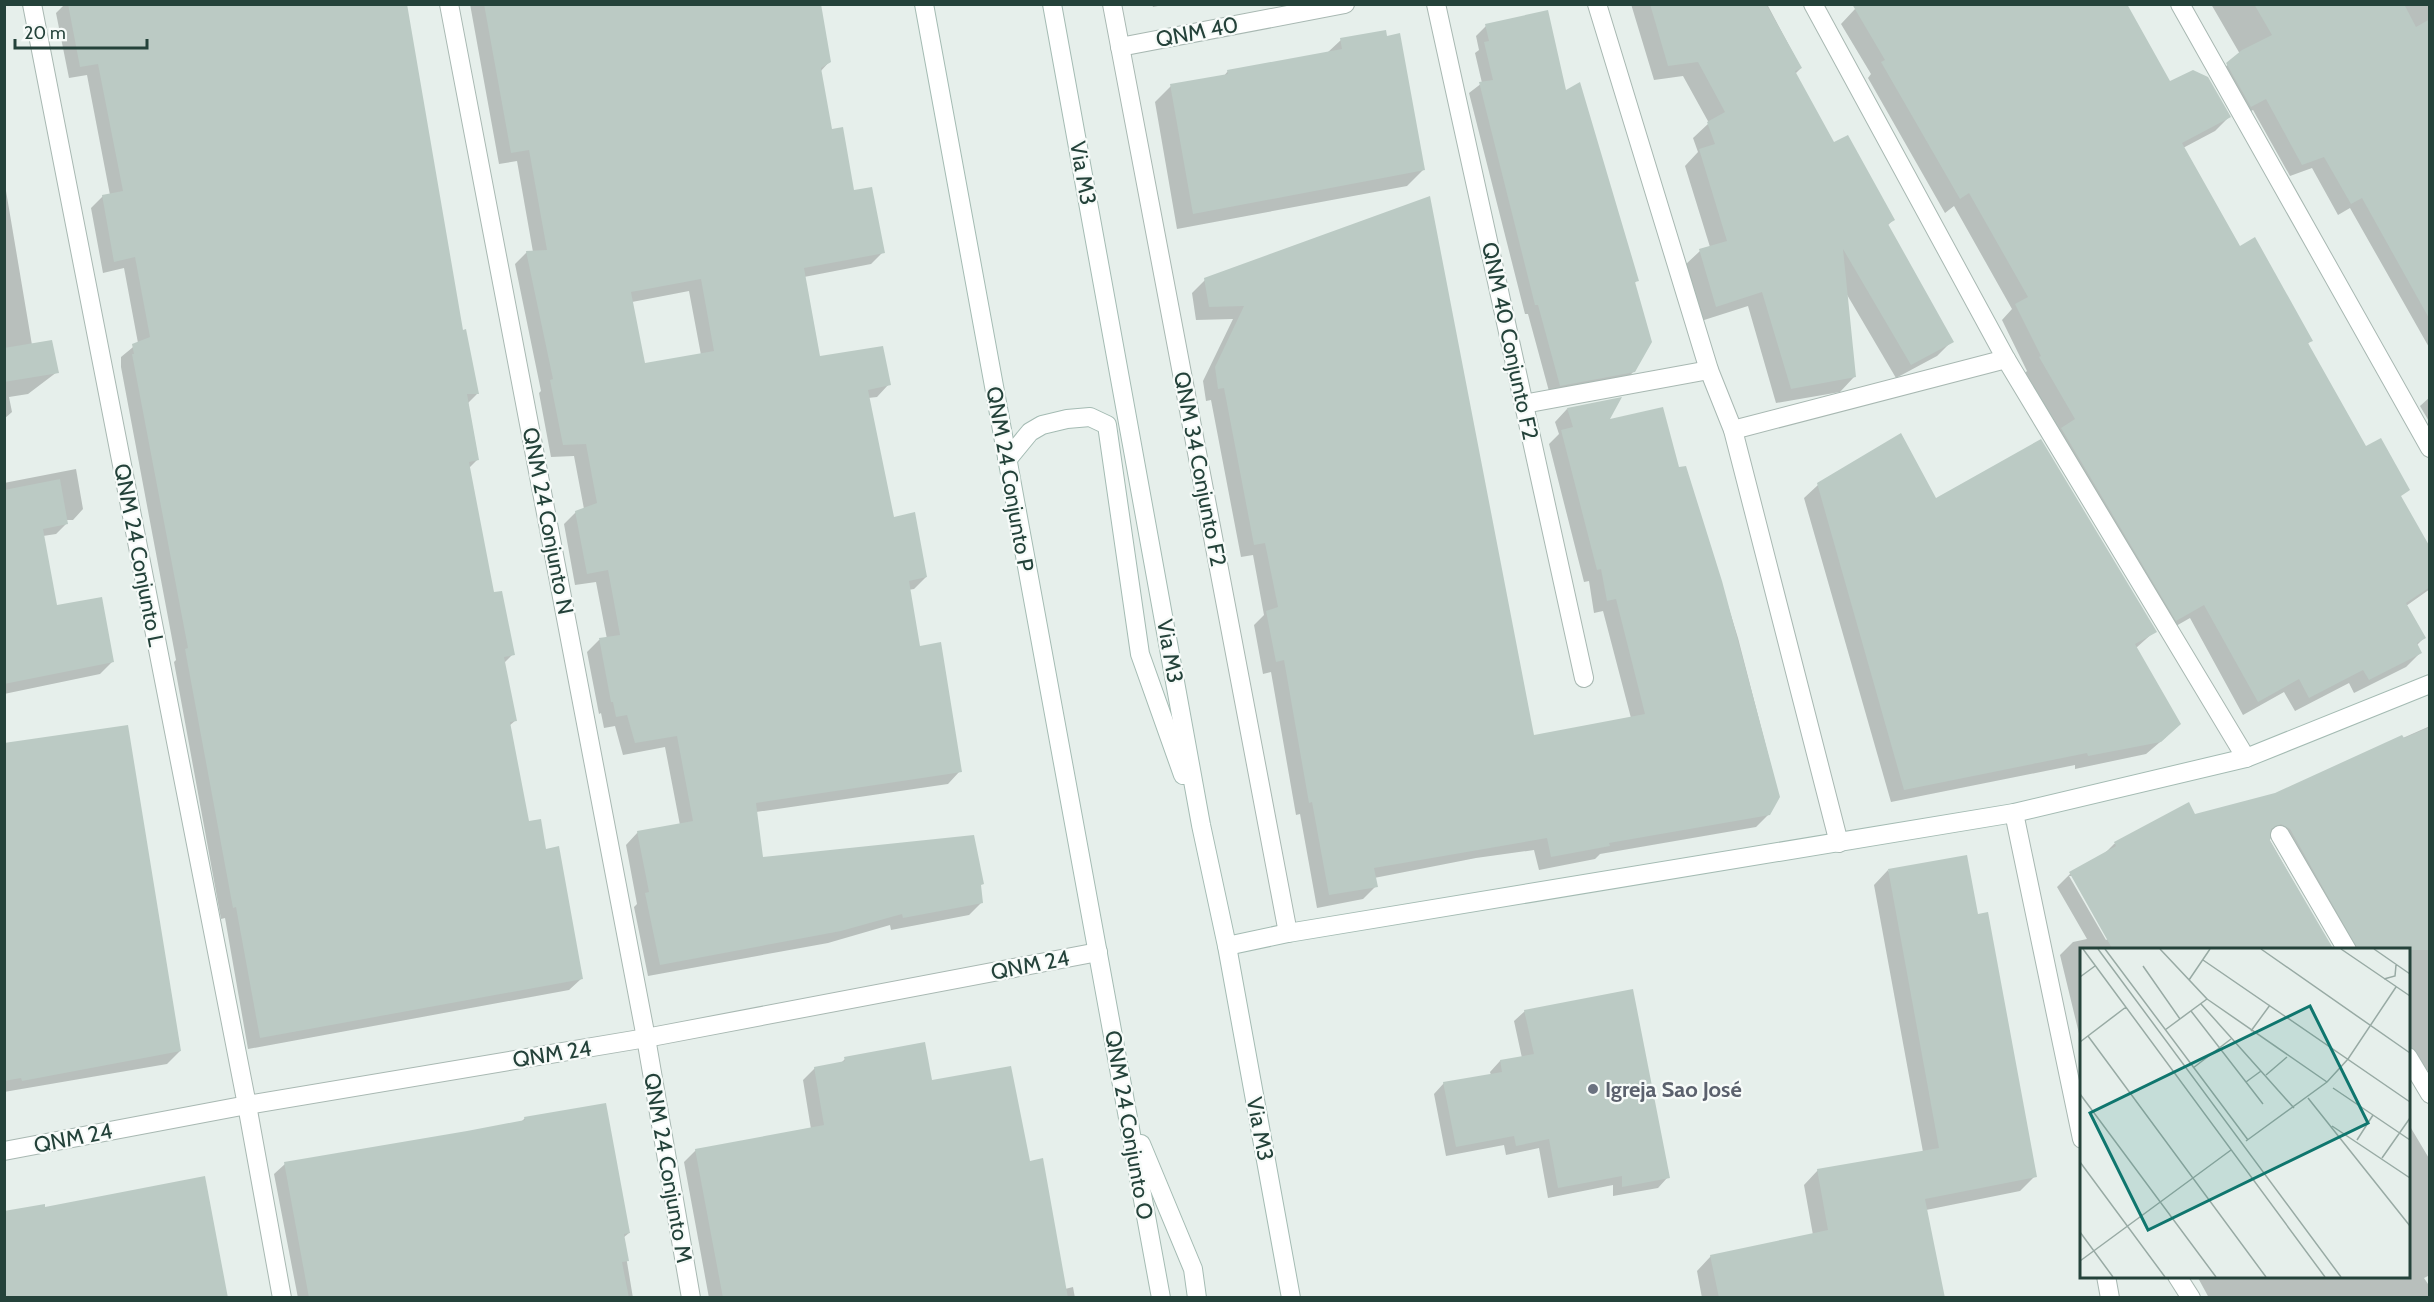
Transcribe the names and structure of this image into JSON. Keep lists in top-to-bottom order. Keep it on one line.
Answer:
{"streets":{"street":["QNM 40","Via M3","QNM 40 Conjunto F2","QNM 34 Conjunto F2","QNM 24 Conjunto P","QNM 24 Conjunto N","QNM 24 Conjunto L","QNM 24","QNM 24 Conjunto O","QNM 24 Conjunto M"]},"crossings":[["QNM 40","QNM 34 Conjunto F2"],["QNM 24 Conjunto P","QNM 24"],["QNM 24 Conjunto P","QNM 24 Conjunto O"],["QNM 24 Conjunto N","QNM 24"],["QNM 24 Conjunto N","QNM 24 Conjunto M"],["QNM 24 Conjunto L","QNM 24"],["QNM 24","QNM 24 Conjunto O"],["QNM 24","QNM 24 Conjunto M"]],"places":["Igreja Sao José"],"scale_bar":"20 m"}
